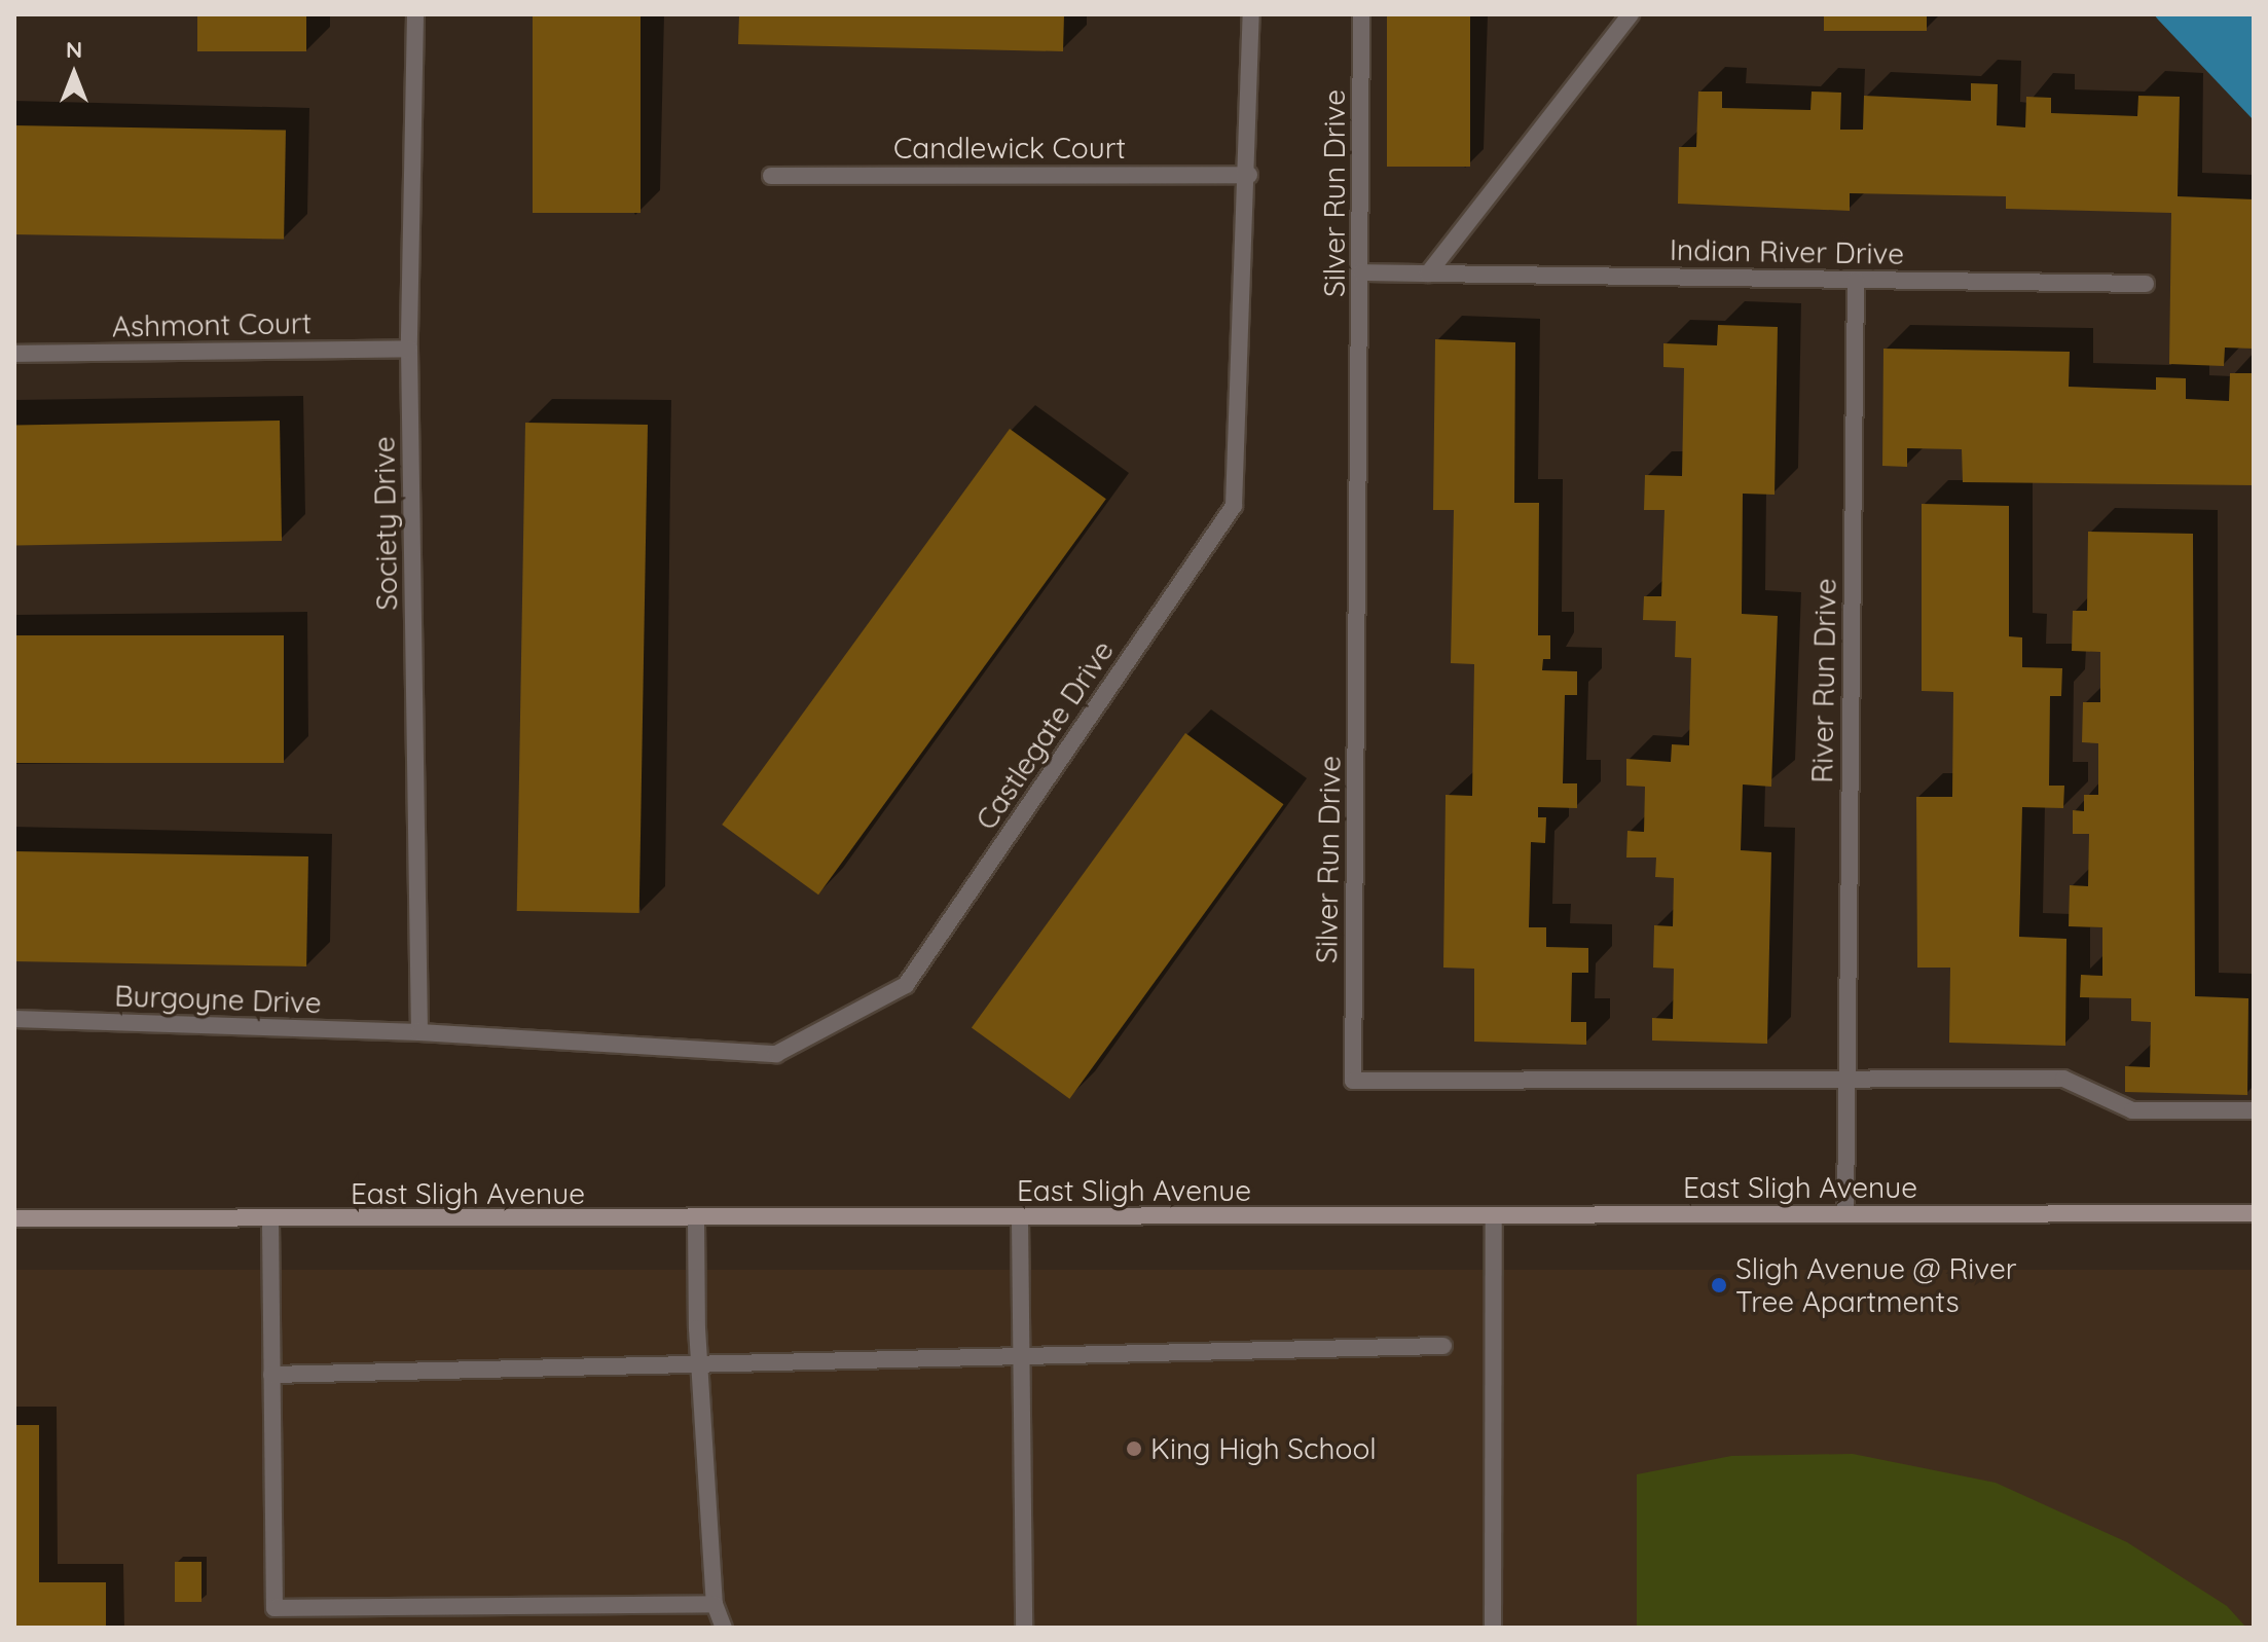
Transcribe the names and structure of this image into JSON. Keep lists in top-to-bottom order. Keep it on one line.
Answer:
{"streets":{"street":["Candlewick Court","Silver Run Drive","Indian River Drive","Ashmont Court","Society Drive","River Run Drive","Castlegate Drive","Burgoyne Drive","East Sligh Avenue"]},"crossings":[["Candlewick Court","Castlegate Drive"],["Silver Run Drive","Indian River Drive"],["Silver Run Drive","River Run Drive"],["Indian River Drive","River Run Drive"],["Ashmont Court","Society Drive"],["Society Drive","Castlegate Drive"],["Society Drive","Burgoyne Drive"],["Castlegate Drive","Burgoyne Drive"]],"places":["Sligh Avenue @ River Tree Apartments","King High School"],"north":"top"}
